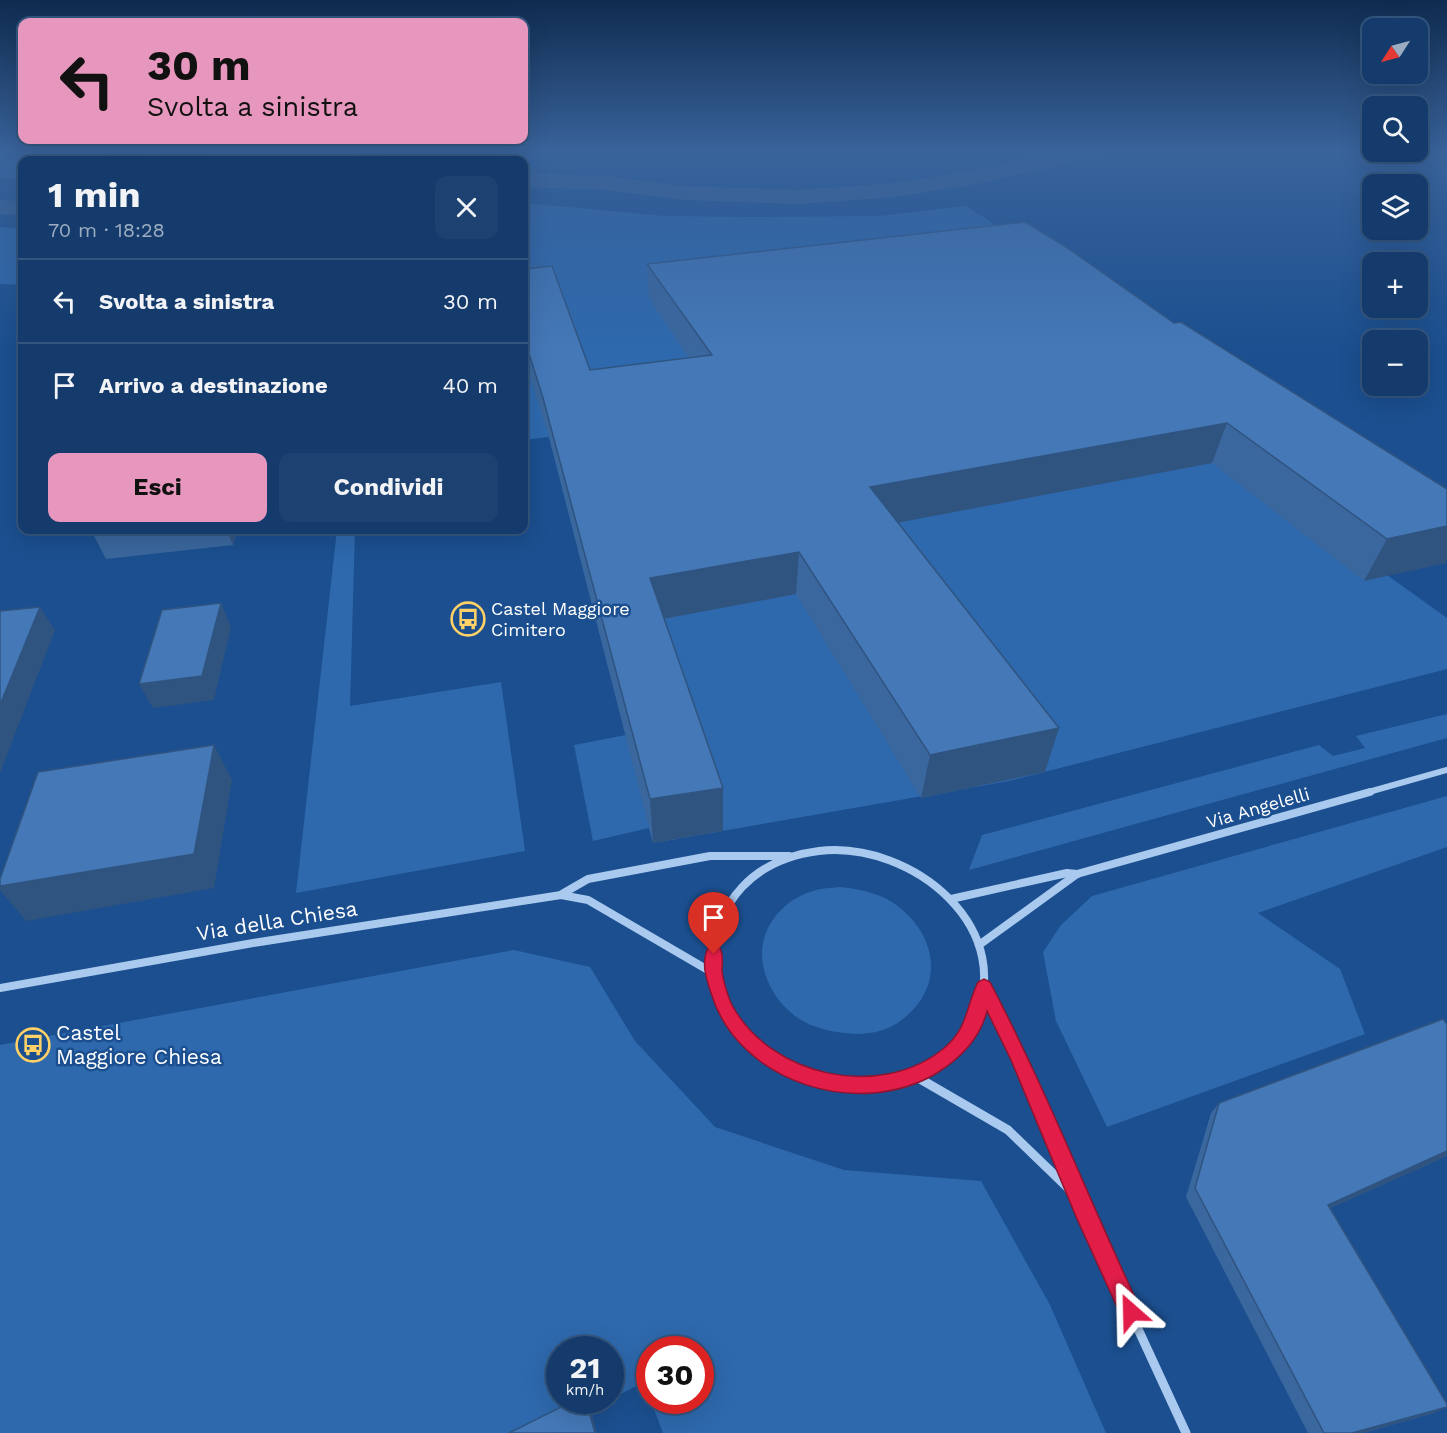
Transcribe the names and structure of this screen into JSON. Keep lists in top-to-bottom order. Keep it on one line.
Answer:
{"streets":{"street":["Via Angelelli","Via della Chiesa"]},"places":{"bus stop":["Castel Maggiore Cimitero","Castel Maggiore Chiesa"]},"north":"bottom left","page":{"map_buttons":["+","−"],"turn":["30 m","Svolta a sinistra"],"heading":["1 min","70 m · 18:28"],"list":[{"name":"Svolta a sinistra","value":"30 m"},{"name":"Arrivo a destinazione","value":"40 m"}],"buttons":["Esci","Condividi"],"speed":"21 km/h","limit":"30"}}
